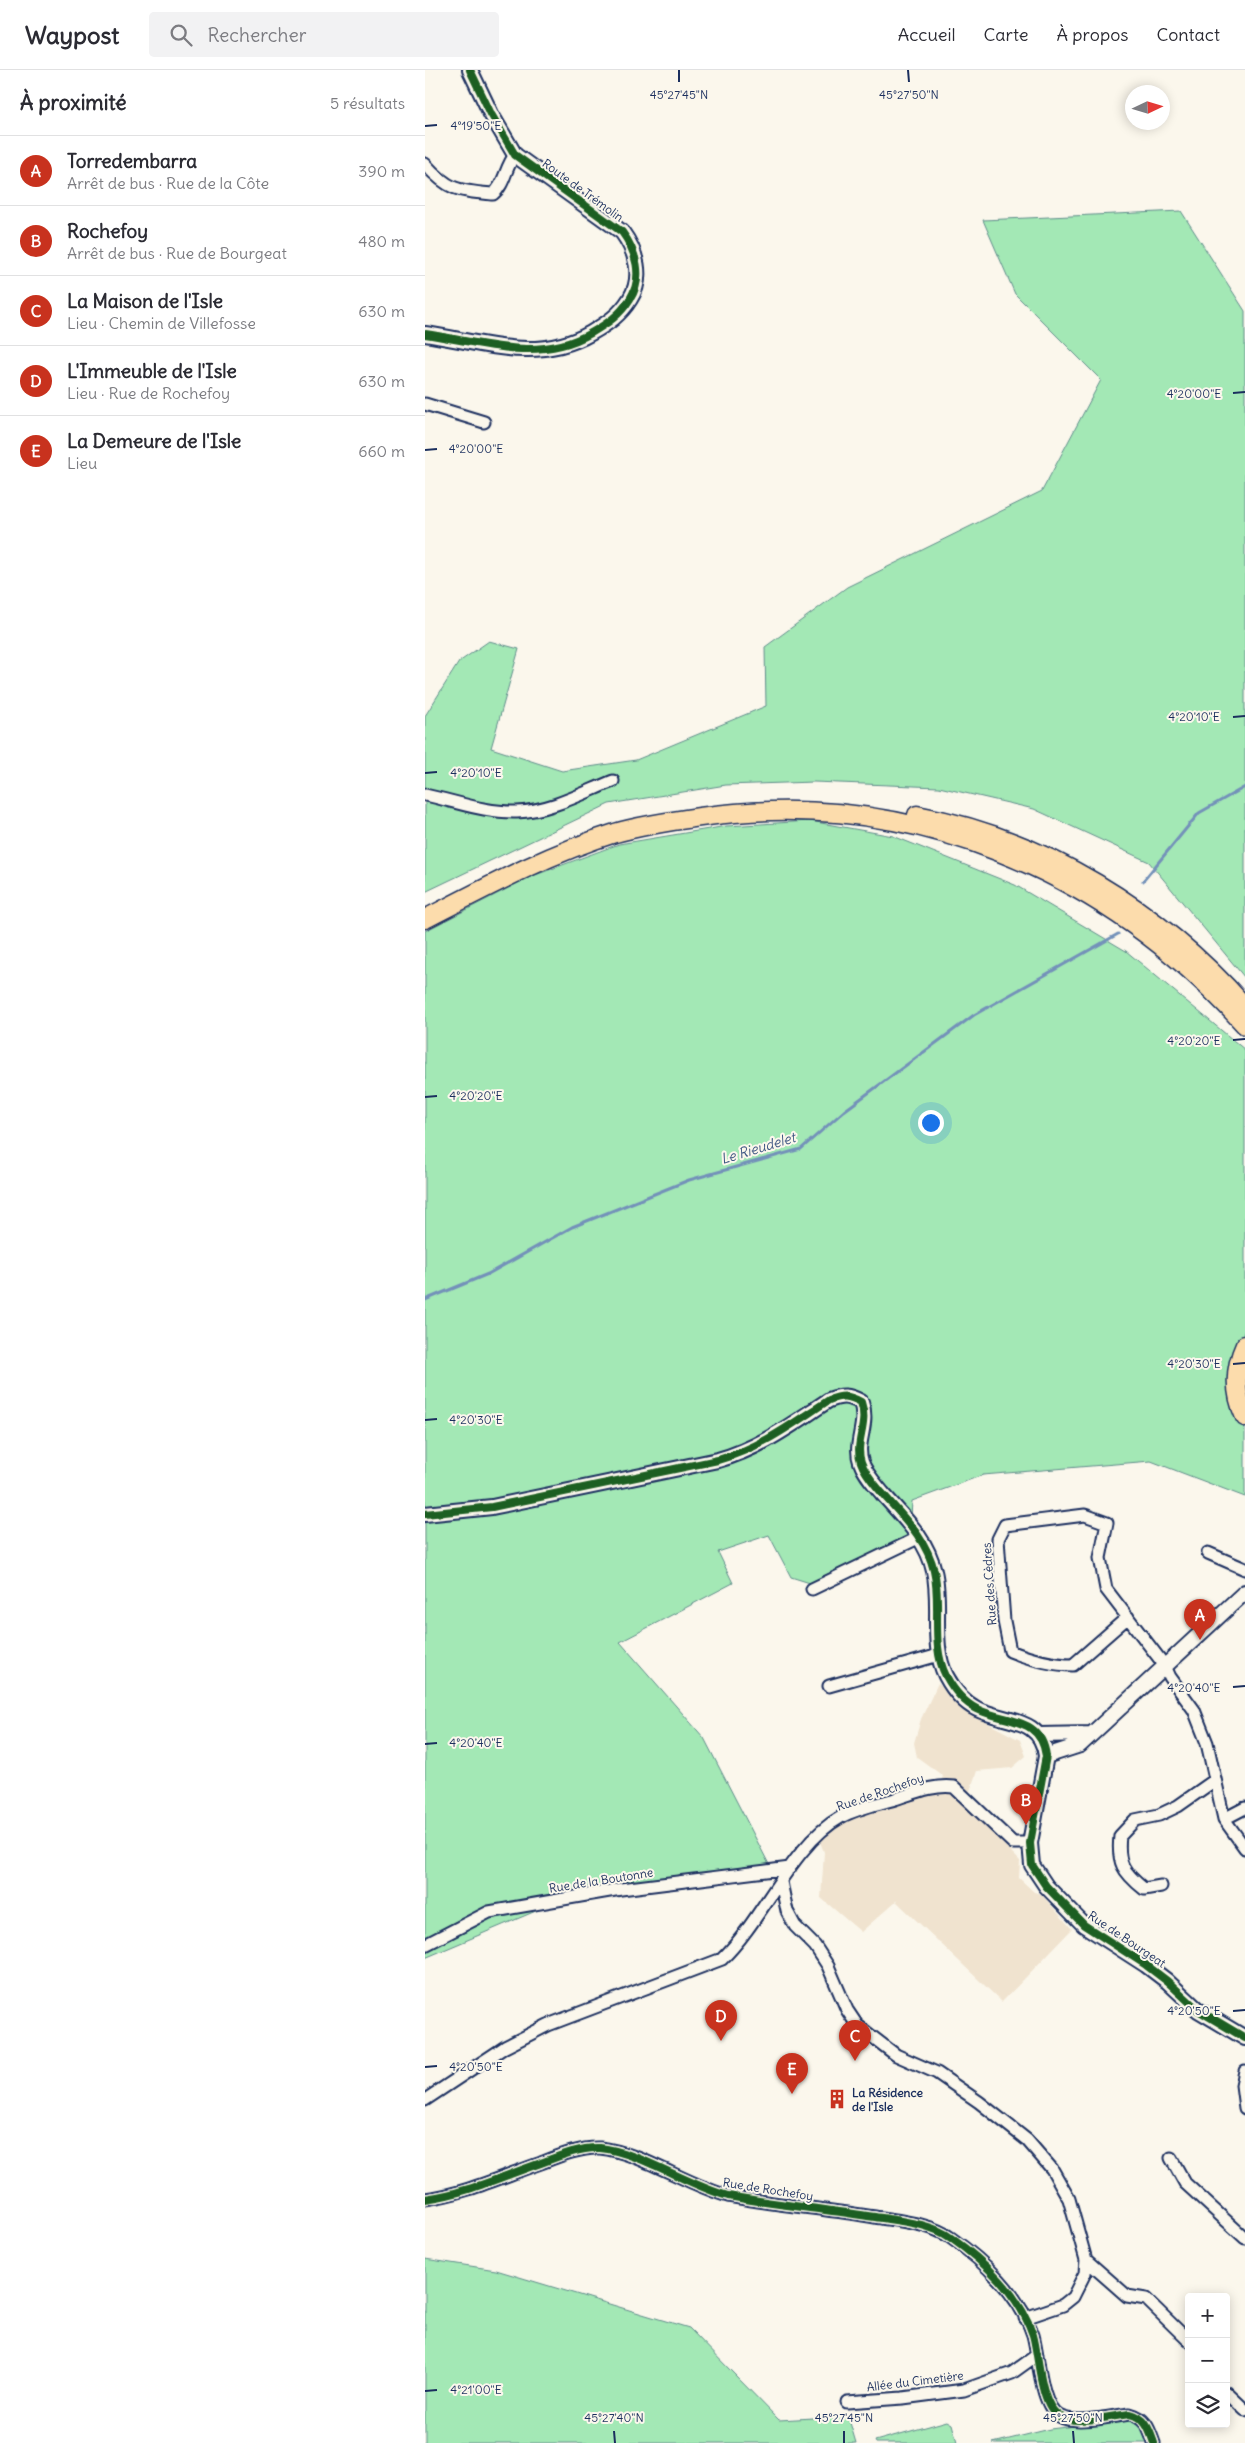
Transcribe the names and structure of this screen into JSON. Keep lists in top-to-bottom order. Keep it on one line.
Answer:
{"streets":{"street":["Route de Trémolin","Rue des Cèdres","Rue de Rochefoy","Rue de la Boutonne","Rue de Bourgeat","Allée du Cimetière"]},"crossings":[["Rue de Rochefoy","Rue de la Boutonne"],["Rue de Rochefoy","Rue de Bourgeat"],["Rue de Rochefoy","Allée du Cimetière"]],"water":["Le Rieudelet"],"places":{"building":["La Résidence de l'Isle"]},"north":"right","page":{"header":"Waypost","search":"Rechercher","nav":["Accueil","Carte","À propos","Contact"],"heading":["À proximité","5 résultats"],"list":[{"mark":"A","name":"Torredembarra","note":"Arrêt de bus · Rue de la Côte","value":"390 m"},{"mark":"B","name":"Rochefoy","note":"Arrêt de bus · Rue de Bourgeat","value":"480 m"},{"mark":"C","name":"La Maison de l'Isle","note":"Lieu · Chemin de Villefosse","value":"630 m"},{"mark":"D","name":"L'Immeuble de l'Isle","note":"Lieu · Rue de Rochefoy","value":"630 m"},{"mark":"E","name":"La Demeure de l'Isle","note":"Lieu","value":"660 m"}],"pins":["A","B","D","C","E"],"map_buttons":["+","−"]},"coordinates":["45°27'45\"N","45°27'50\"N","4°19'50\"E","4°20'00\"E","4°20'10\"E","4°20'20\"E","4°20'30\"E","4°20'40\"E","4°20'50\"E","4°21'00\"E","45°27'40\"N"]}
